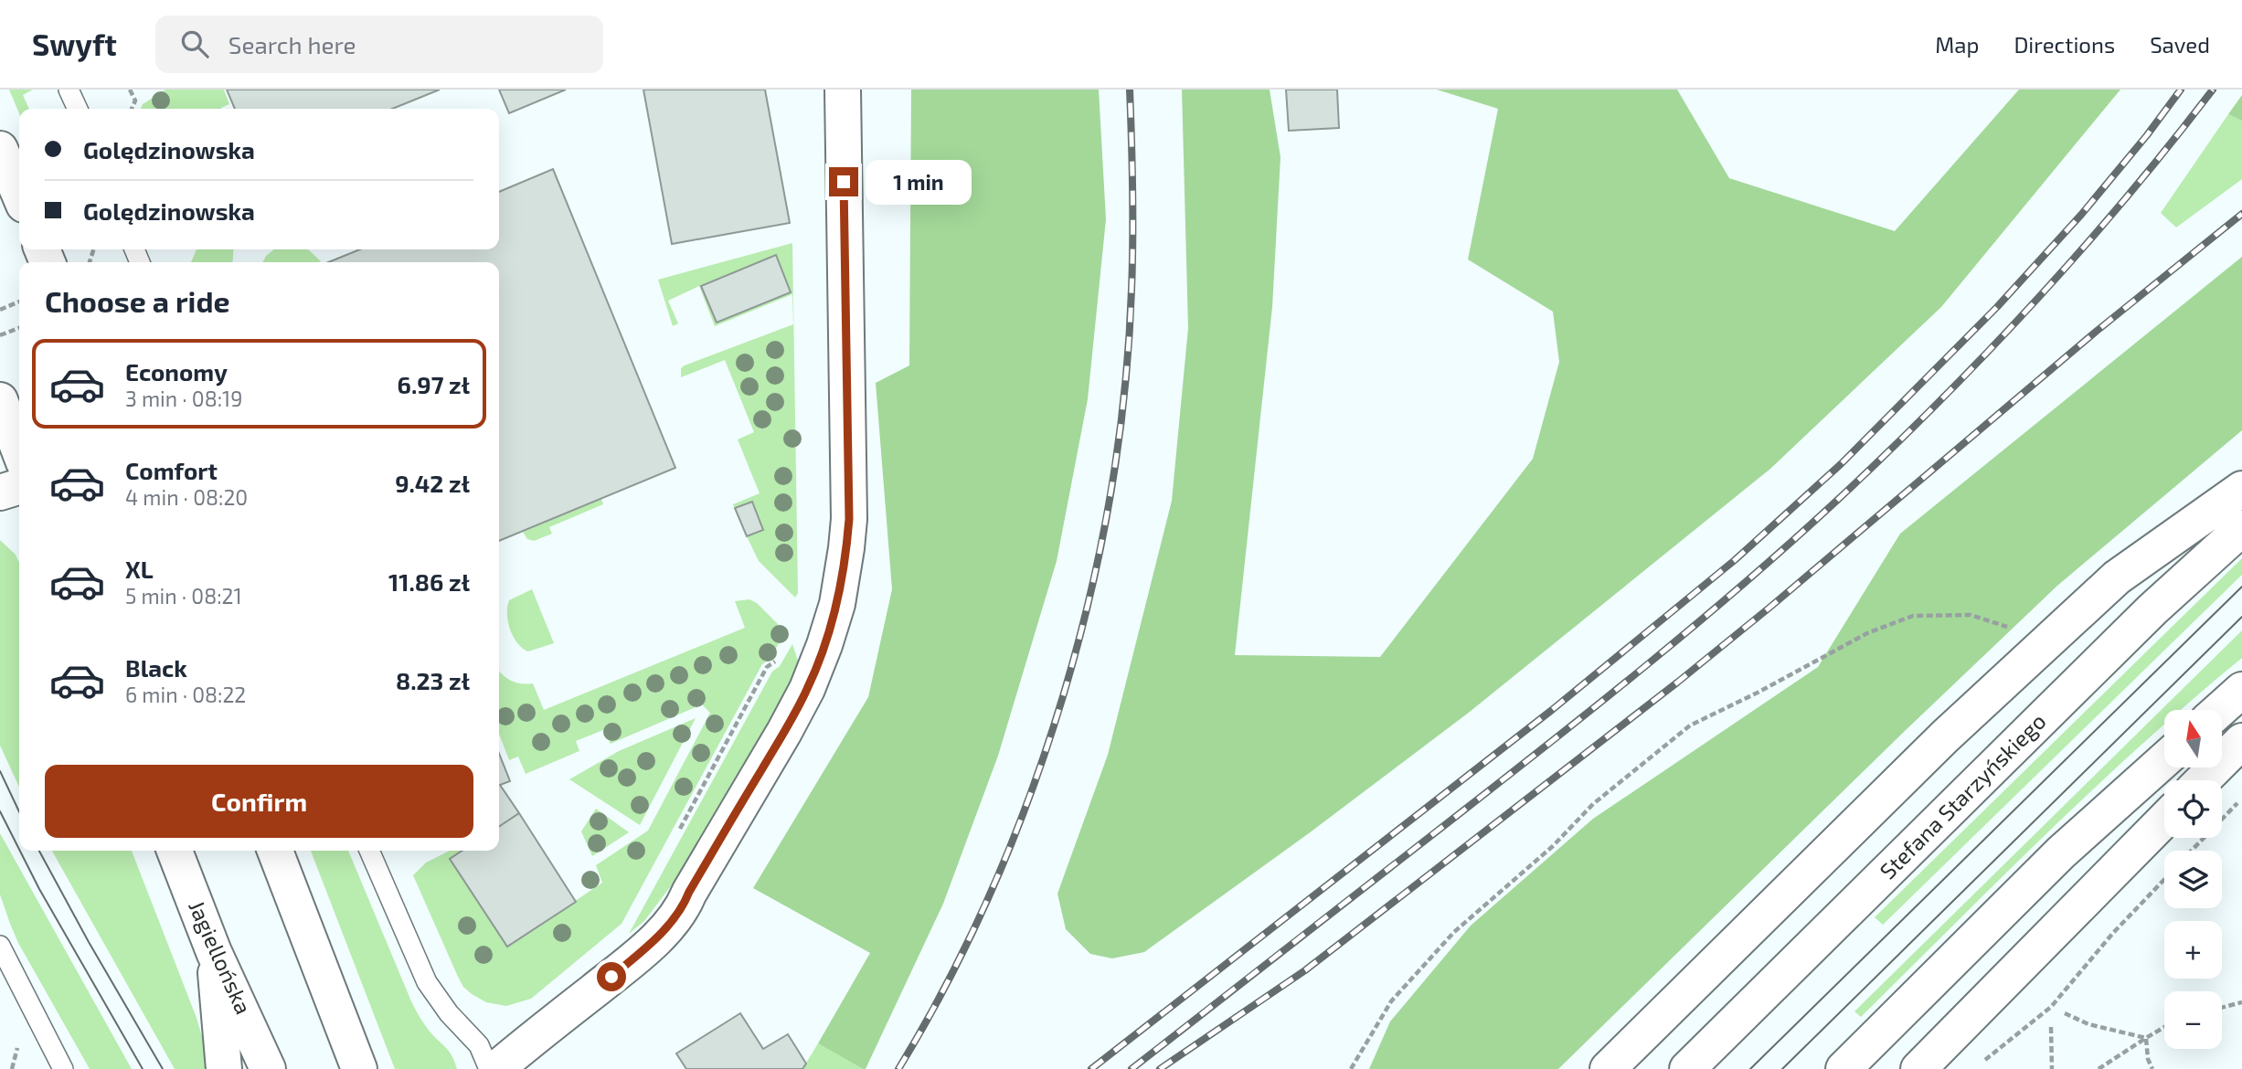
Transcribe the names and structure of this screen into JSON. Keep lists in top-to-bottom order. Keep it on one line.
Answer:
{"streets":{"main road":["Stefana Starzyńskiego","Jagiellońska"]},"north":"top","page":{"header":"Swyft","search":"Search here","nav":["Map","Directions","Saved"],"banner":["Golędzinowska","Golędzinowska"],"bubble":"1 min","heading":"Choose a ride","list":[{"name":"Economy","note":"3 min · 08:19","value":"6.97 zł"},{"name":"Comfort","note":"4 min · 08:20","value":"9.42 zł"},{"name":"XL","note":"5 min · 08:21","value":"11.86 zł"},{"name":"Black","note":"6 min · 08:22","value":"8.23 zł"}],"map_buttons":["+","−"],"buttons":"Confirm"}}
